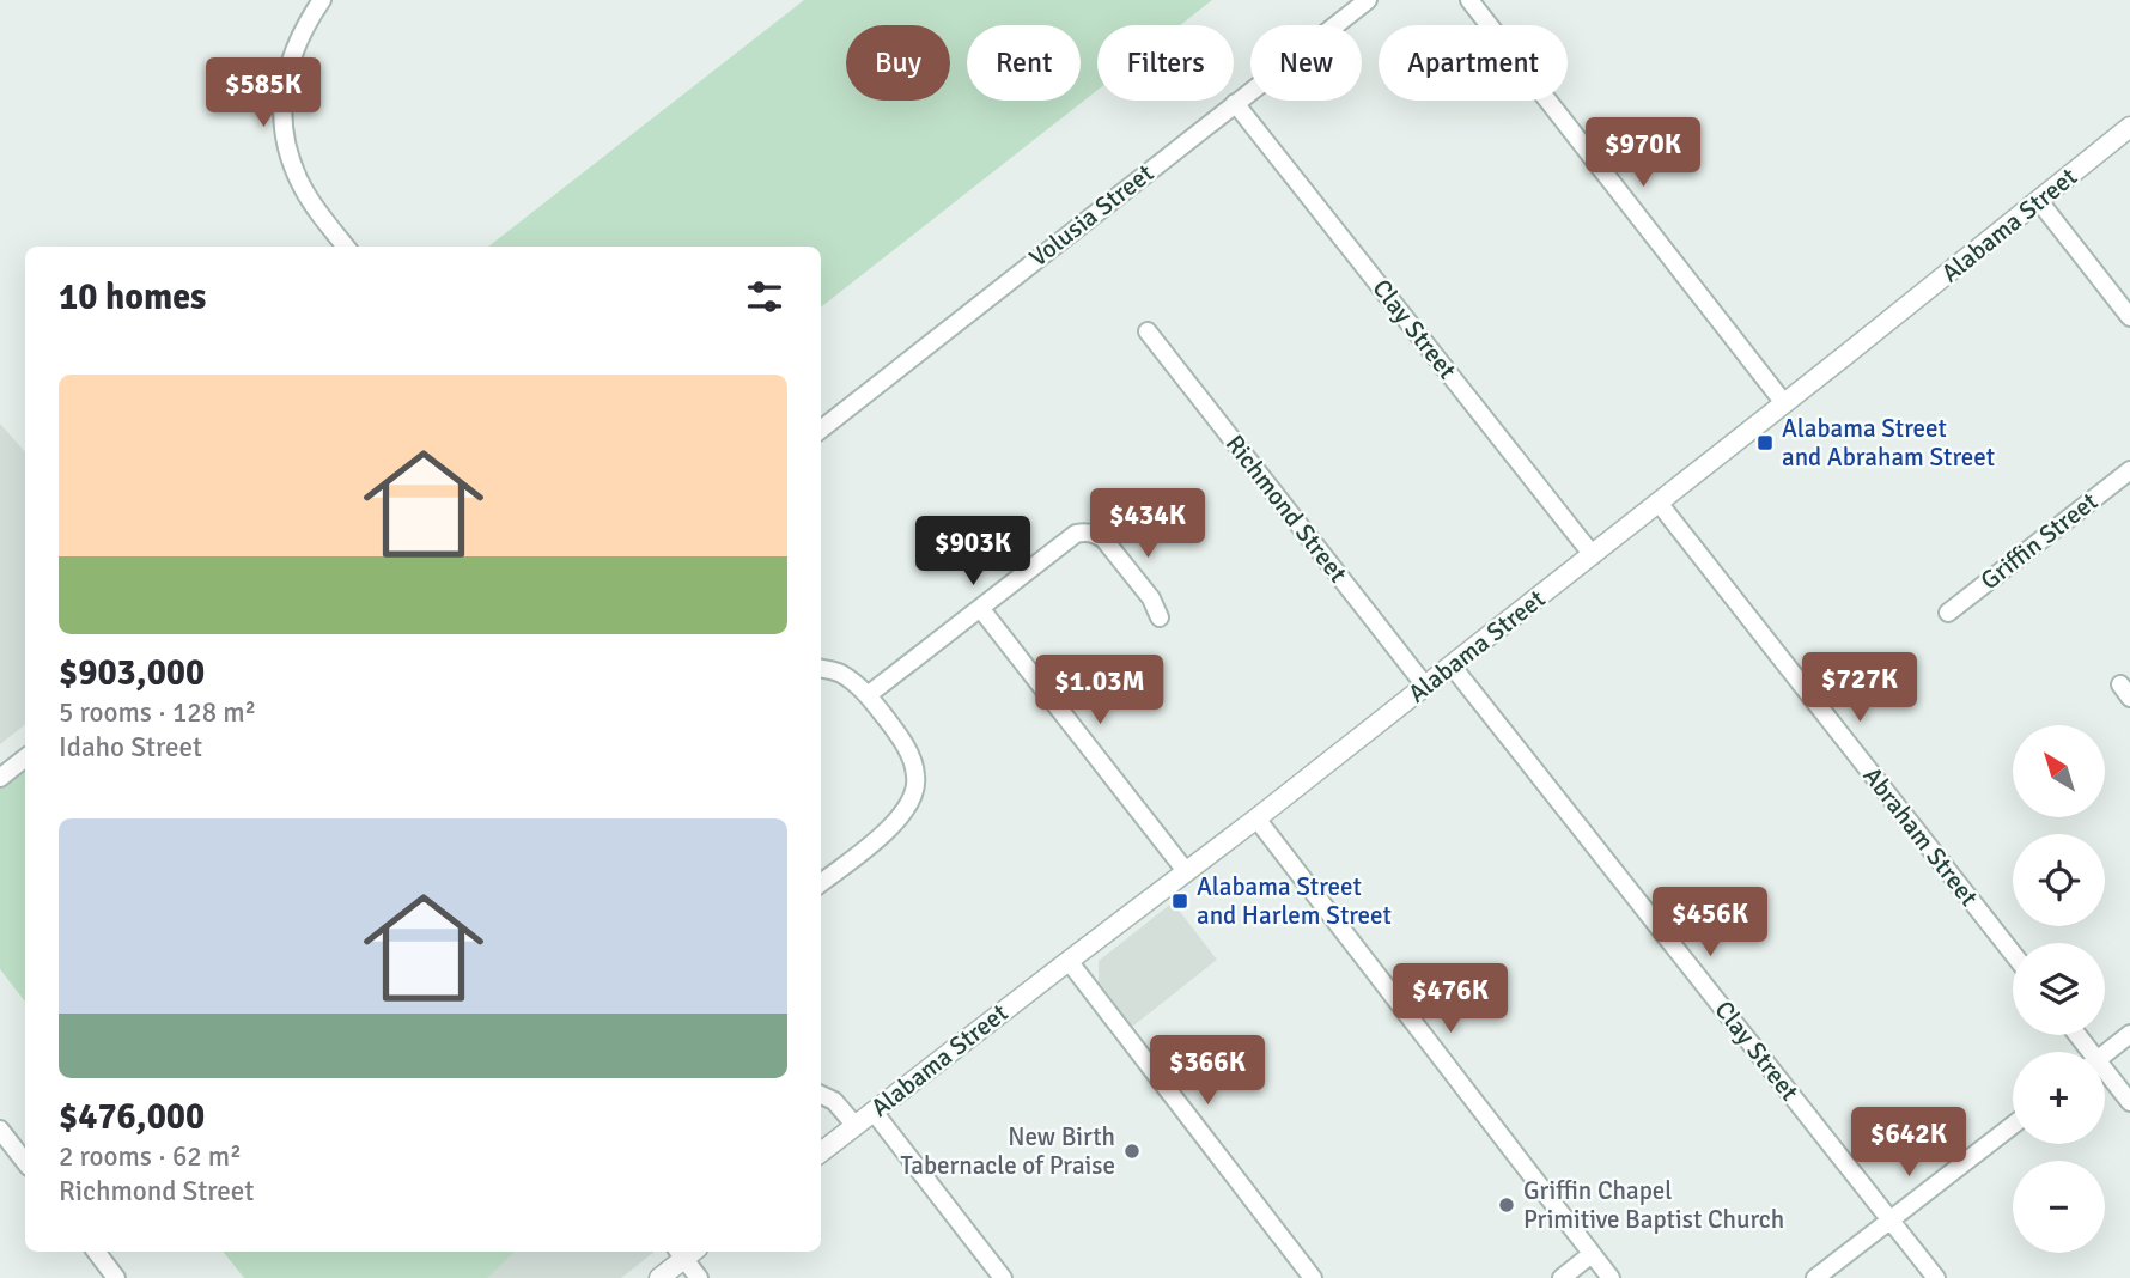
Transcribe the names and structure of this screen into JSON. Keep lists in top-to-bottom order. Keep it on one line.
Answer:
{"streets":{"street":["Volusia Street","Alabama Street","Clay Street","Richmond Street","Griffin Street","Abraham Street"]},"crossings":[["Volusia Street","Clay Street"],["Alabama Street","Clay Street"],["Alabama Street","Richmond Street"],["Alabama Street","Abraham Street"]],"places":{"transit":["Alabama Street and Abraham Street","Alabama Street and Harlem Street"],"other":["New Birth Tabernacle of Praise","Griffin Chapel Primitive Baptist Church"]},"north":"top left","page":{"chip":["Buy","Rent","Filters","New","Apartment"],"price":["$585K","$970K","$434K","$903K","$727K","$1.03M","$456K","$476K","$366K","$642K"],"heading":"10 homes","list":[{"name":"$903,000","note":"5 rooms · 128 m² · Idaho Street"},{"name":"$476,000","note":"2 rooms · 62 m² · Richmond Street"}],"map_buttons":["+","−"]}}
